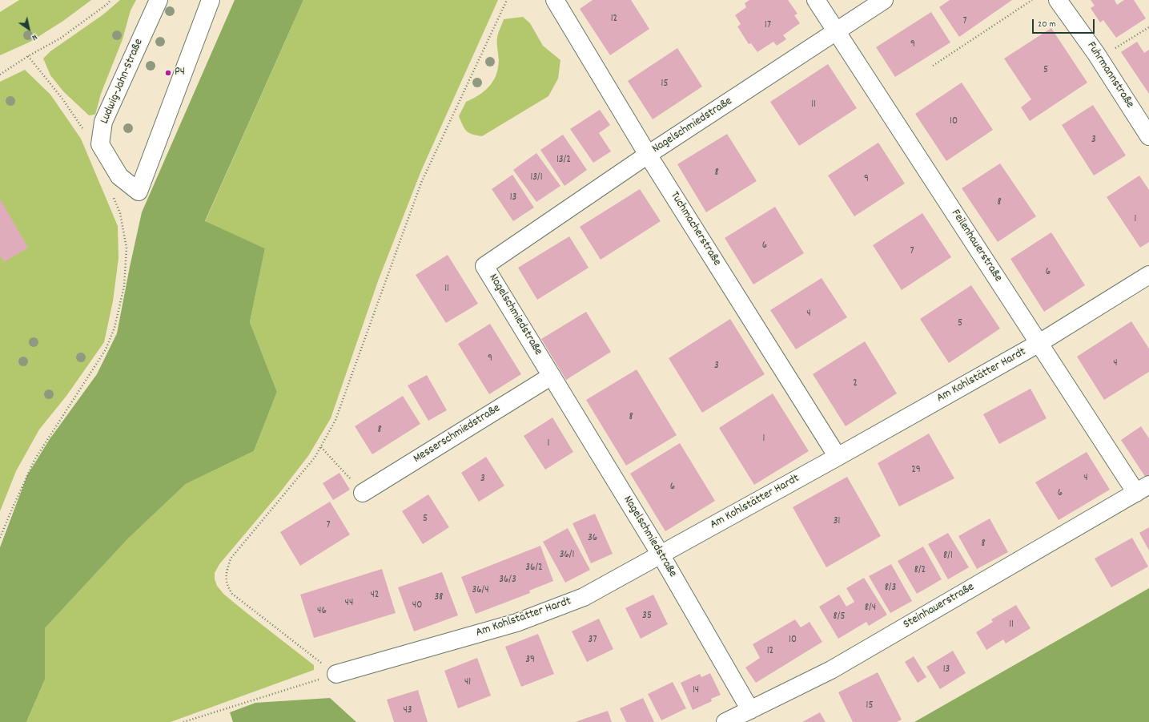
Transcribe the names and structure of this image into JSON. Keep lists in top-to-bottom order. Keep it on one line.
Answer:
{"streets":{"street":["Fuhrmannstraße","Ludwig-Jahn-Straße","Nagelschmiedstraße","Tuchmacherstraße","Feilenhauerstraße","Am Kohlstätter Hardt","Messerschmiedstraße","Steinhauerstraße"]},"crossings":[["Nagelschmiedstraße","Tuchmacherstraße"],["Nagelschmiedstraße","Feilenhauerstraße"],["Nagelschmiedstraße","Am Kohlstätter Hardt"],["Nagelschmiedstraße","Messerschmiedstraße"],["Nagelschmiedstraße","Steinhauerstraße"],["Tuchmacherstraße","Am Kohlstätter Hardt"],["Feilenhauerstraße","Am Kohlstätter Hardt"],["Feilenhauerstraße","Steinhauerstraße"]],"places":["P4"],"house_numbers":["12","7","17","9","5","15","11","10","3","13/2","8","13/1","9","13","8","1","6","7","6","11","4","5","9","4","3","2","8","8","1","1","29","4","3","6","6","5","31","7","36","8","36/1","8/1","36/2","8/2","36/3","8/3","36/4","42","38","44","40","8/4","46","35","8/5","11","37","10","12","39","13","41","14","15","43"],"scale_bar":"20 m","north":"bottom right"}
